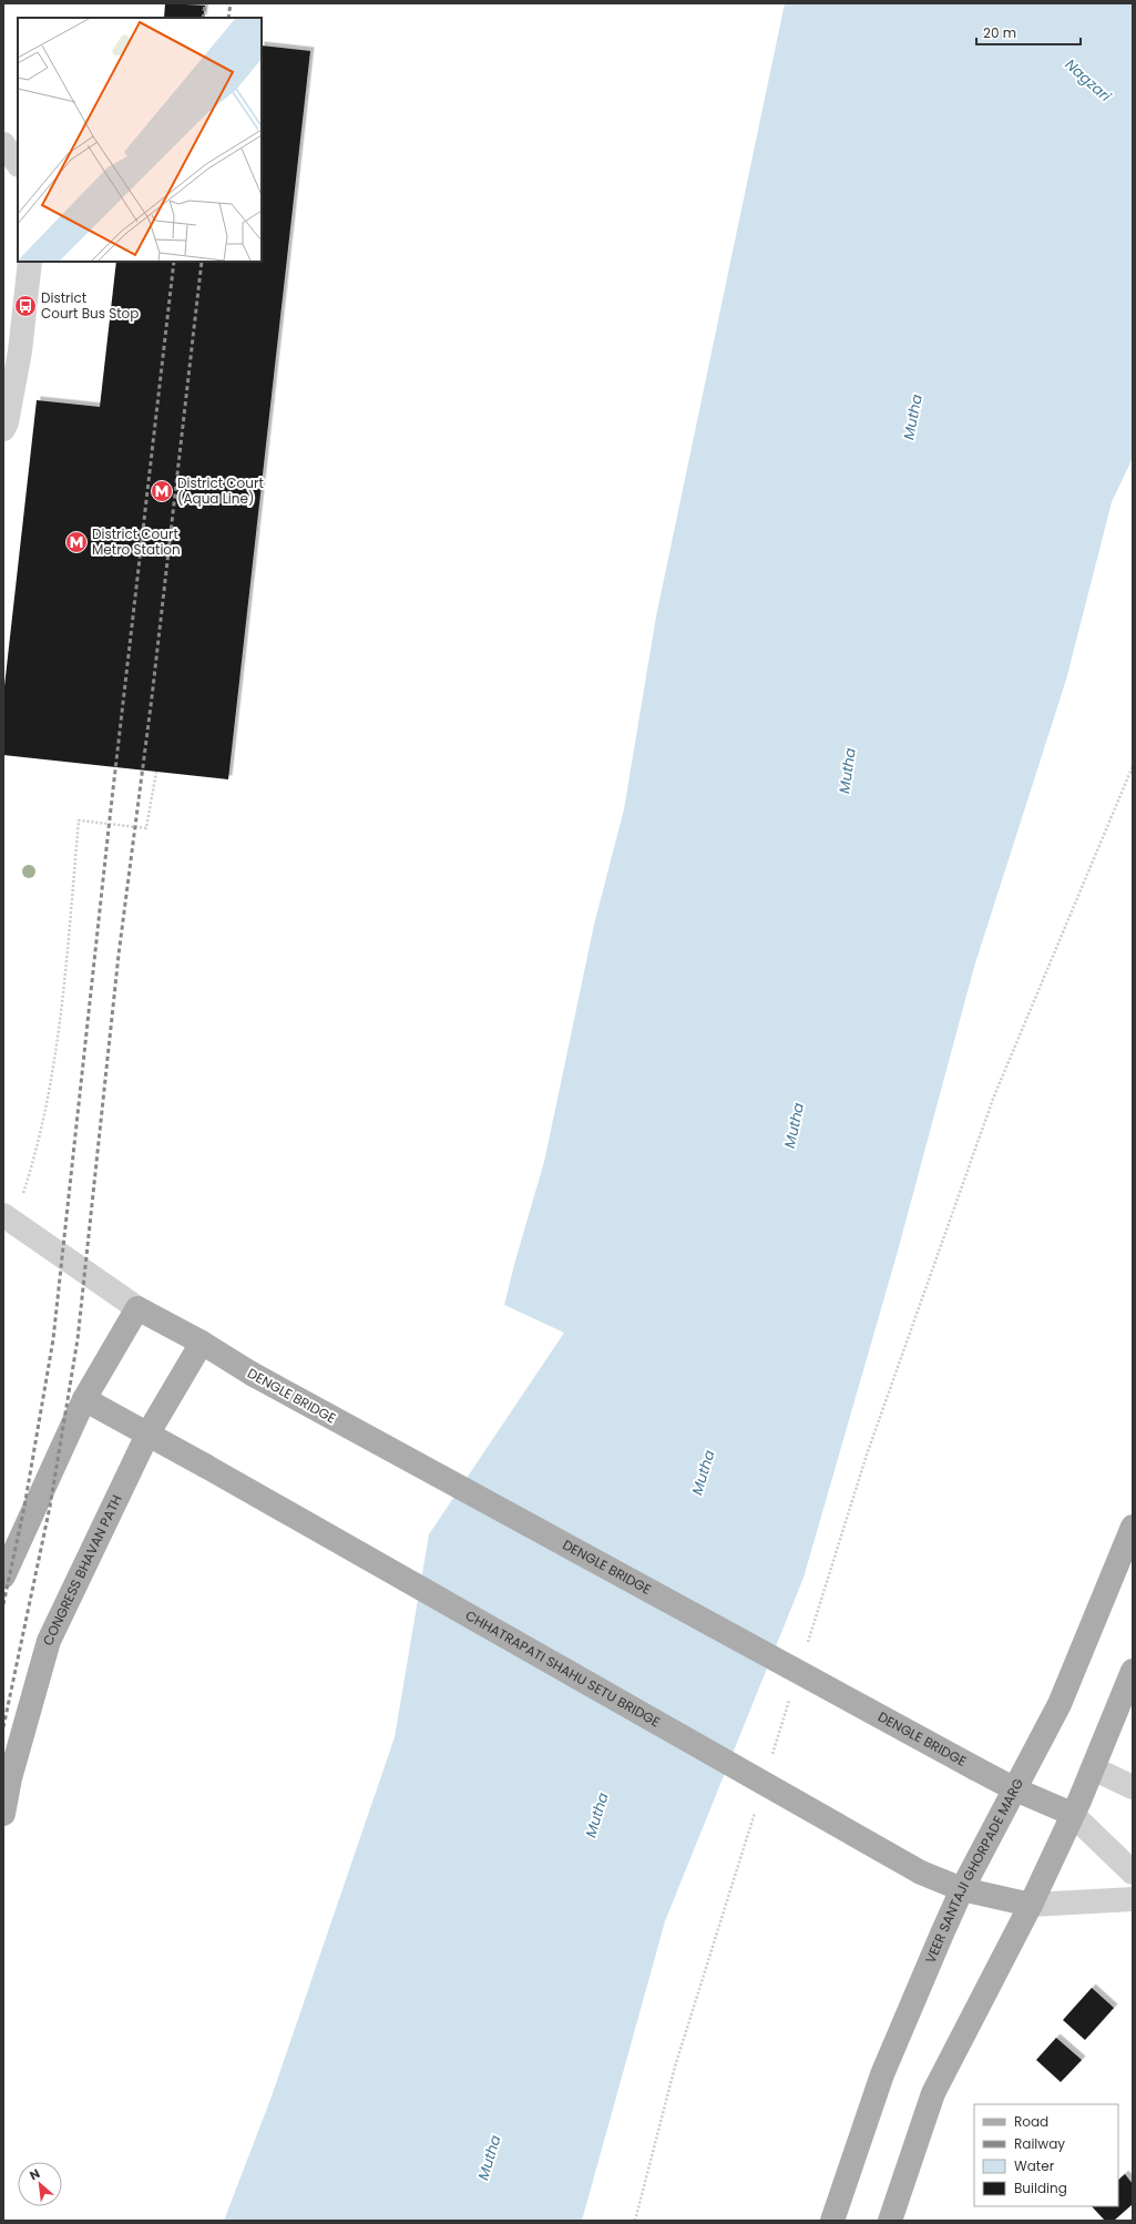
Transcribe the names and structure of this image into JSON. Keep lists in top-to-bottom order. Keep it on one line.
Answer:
{"streets":{"main road":["DENGLE BRIDGE","CONGRESS BHAVAN PATH","CHHATRAPATI SHAHU SETU BRIDGE","VEER SANTAJI GHORPADE MARG"]},"crossings":[["DENGLE BRIDGE","CONGRESS BHAVAN PATH"],["DENGLE BRIDGE","VEER SANTAJI GHORPADE MARG"],["CONGRESS BHAVAN PATH","CHHATRAPATI SHAHU SETU BRIDGE"],["CHHATRAPATI SHAHU SETU BRIDGE","VEER SANTAJI GHORPADE MARG"]],"water":["Nagzari","Mutha"],"places":{"bus stop":["District Court Bus Stop"],"metro station":["District Court (Aqua Line)","District Court Metro Station"]},"legend":["Road","Railway","Water","Building"],"scale_bar":"20 m","north":"top left"}
